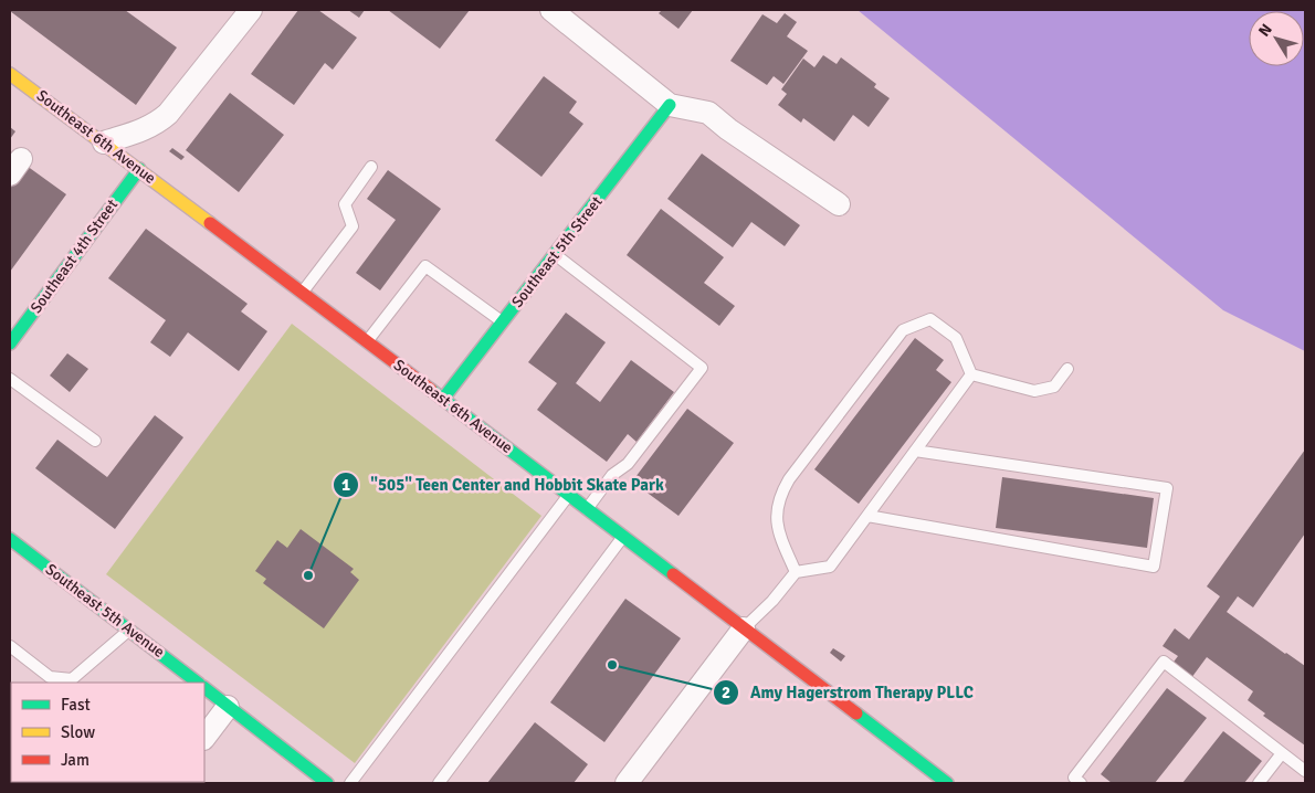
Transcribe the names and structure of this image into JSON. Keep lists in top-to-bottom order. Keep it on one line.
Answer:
{"streets":{"main road":["Southeast 6th Avenue","Southeast 5th Street","Southeast 4th Street","Southeast 5th Avenue"]},"crossings":[["Southeast 6th Avenue","Southeast 5th Street"],["Southeast 6th Avenue","Southeast 4th Street"]],"places":["\"505\" Teen Center and Hobbit Skate Park","Amy Hagerstrom Therapy PLLC"],"legend":["Fast","Slow","Jam"],"north":"top left"}
